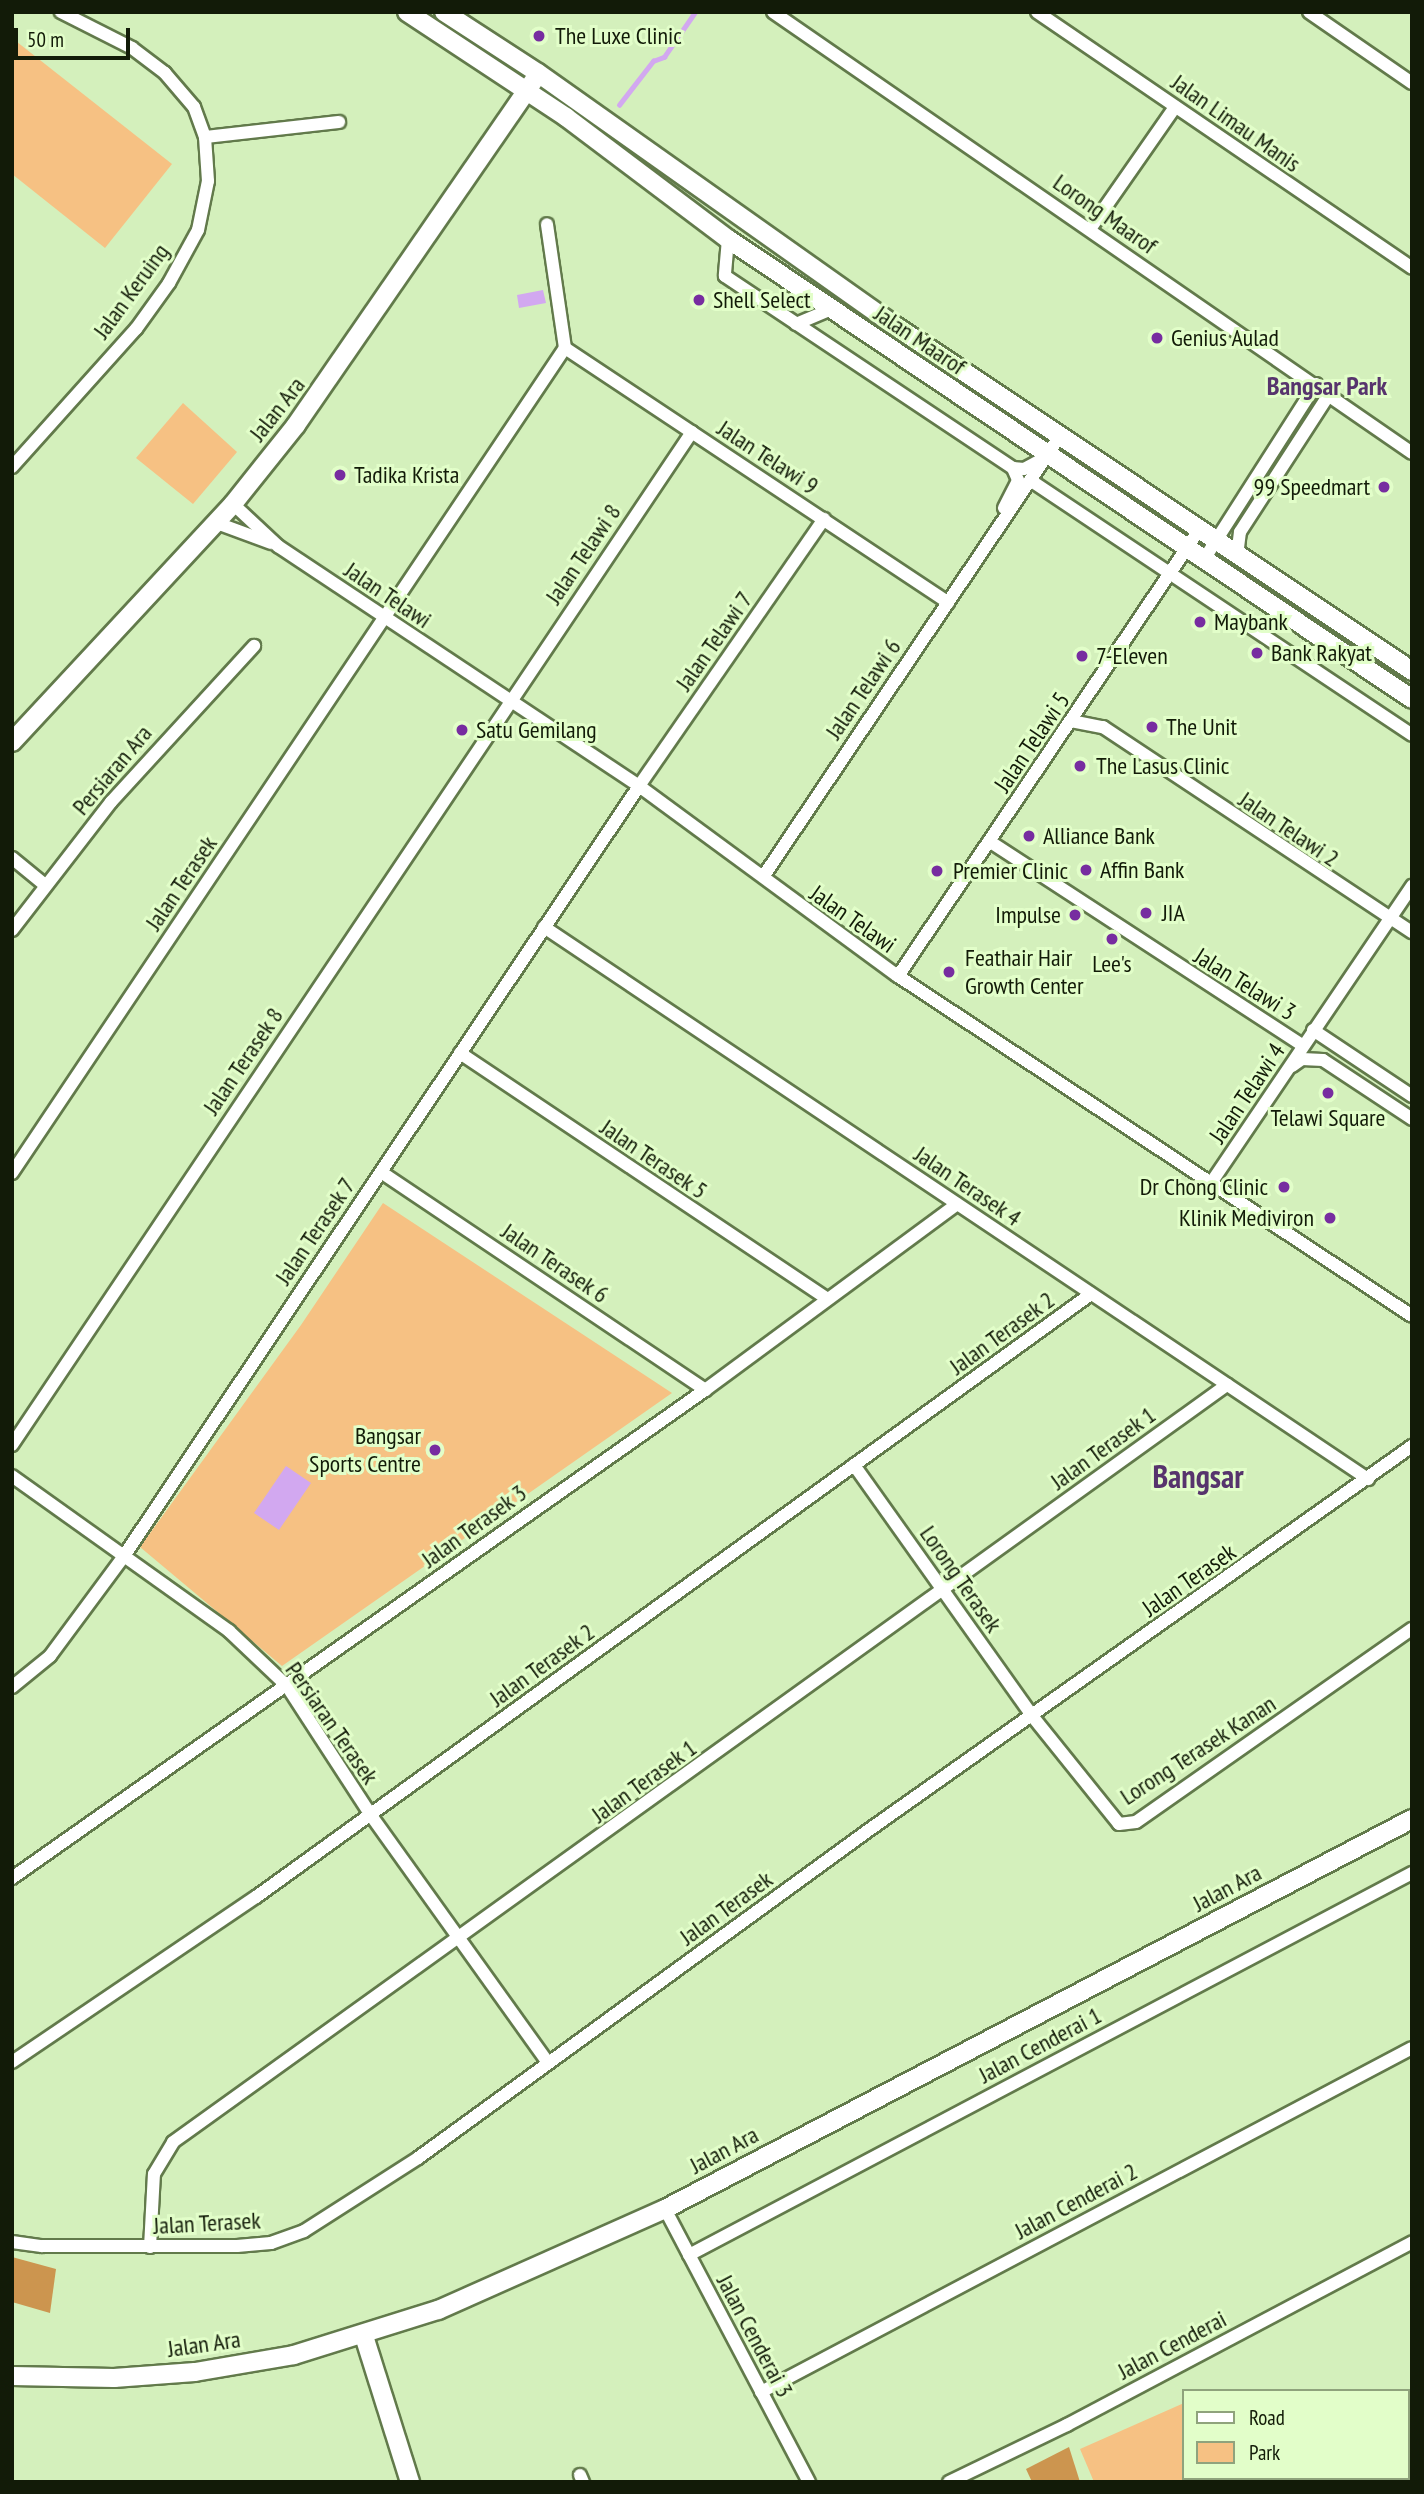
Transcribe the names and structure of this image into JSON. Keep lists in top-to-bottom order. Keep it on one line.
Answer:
{"streets":{"street":["Jalan Limau Manis","Lorong Maarof","Jalan Keruing","Jalan Maarof","Jalan Ara","Jalan Telawi 9","Jalan Telawi 8","Jalan Telawi","Jalan Telawi 7","Jalan Telawi 6","Jalan Telawi 5","Persiaran Ara","Jalan Telawi 2","Jalan Terasek","Jalan Telawi 3","Jalan Terasek 8","Jalan Telawi 4","Jalan Terasek 5","Jalan Terasek 4","Jalan Terasek 7","Jalan Terasek 6","Jalan Terasek 2","Jalan Terasek 1","Jalan Terasek 3","Lorong Terasek","Persiaran Terasek","Lorong Terasek Kanan","Jalan Cenderai 1","Jalan Cenderai 2","Jalan Cenderai 3","Jalan Cenderai"]},"crossings":[["Jalan Maarof","Jalan Ara"],["Jalan Maarof","Jalan Telawi 6"],["Jalan Maarof","Jalan Telawi 5"],["Jalan Ara","Jalan Telawi"],["Jalan Ara","Jalan Cenderai 3"],["Jalan Telawi 9","Jalan Telawi 8"],["Jalan Telawi 9","Jalan Telawi 7"],["Jalan Telawi 9","Jalan Telawi 6"],["Jalan Telawi 8","Jalan Telawi"],["Jalan Telawi 8","Jalan Terasek 8"],["Jalan Telawi","Jalan Telawi 7"],["Jalan Telawi","Jalan Telawi 6"],["Jalan Telawi","Jalan Telawi 5"],["Jalan Telawi","Jalan Terasek"],["Jalan Telawi","Jalan Terasek 8"],["Jalan Telawi","Jalan Telawi 4"],["Jalan Telawi","Jalan Terasek 7"],["Jalan Telawi 7","Jalan Terasek 7"],["Jalan Telawi 5","Jalan Telawi 2"],["Jalan Telawi 5","Jalan Telawi 3"],["Jalan Telawi 2","Jalan Telawi 4"],["Jalan Terasek","Jalan Terasek 4"],["Jalan Terasek","Jalan Terasek 1"],["Jalan Terasek","Lorong Terasek"],["Jalan Terasek","Persiaran Terasek"],["Jalan Terasek","Lorong Terasek Kanan"],["Jalan Telawi 3","Jalan Telawi 4"],["Jalan Terasek 5","Jalan Terasek 7"],["Jalan Terasek 5","Jalan Terasek 3"],["Jalan Terasek 4","Jalan Terasek 7"],["Jalan Terasek 4","Jalan Terasek 2"],["Jalan Terasek 4","Jalan Terasek 1"],["Jalan Terasek 4","Jalan Terasek 3"],["Jalan Terasek 7","Jalan Terasek 6"],["Jalan Terasek 7","Persiaran Terasek"],["Jalan Terasek 6","Jalan Terasek 3"],["Jalan Terasek 2","Lorong Terasek"],["Jalan Terasek 2","Persiaran Terasek"],["Jalan Terasek 1","Lorong Terasek"],["Jalan Terasek 1","Persiaran Terasek"],["Jalan Terasek 3","Persiaran Terasek"],["Lorong Terasek","Lorong Terasek Kanan"],["Jalan Cenderai 1","Jalan Cenderai 3"],["Jalan Cenderai 2","Jalan Cenderai 3"]],"districts":["Bangsar Park","Bangsar"],"places":["The Luxe Clinic","Shell Select","Genius Aulad","Tadika Krista","99 Speedmart","Maybank","Bank Rakyat","7-Eleven","The Unit","Satu Gemilang","The Lasus Clinic","Alliance Bank","Affin Bank","Premier Clinic","JIA","Impulse","Lee's","Feathair Hair Growth Center","Telawi Square","Dr Chong Clinic","Klinik Mediviron","Bangsar Sports Centre"],"legend":["Road","Park"],"scale_bar":"50 m"}
